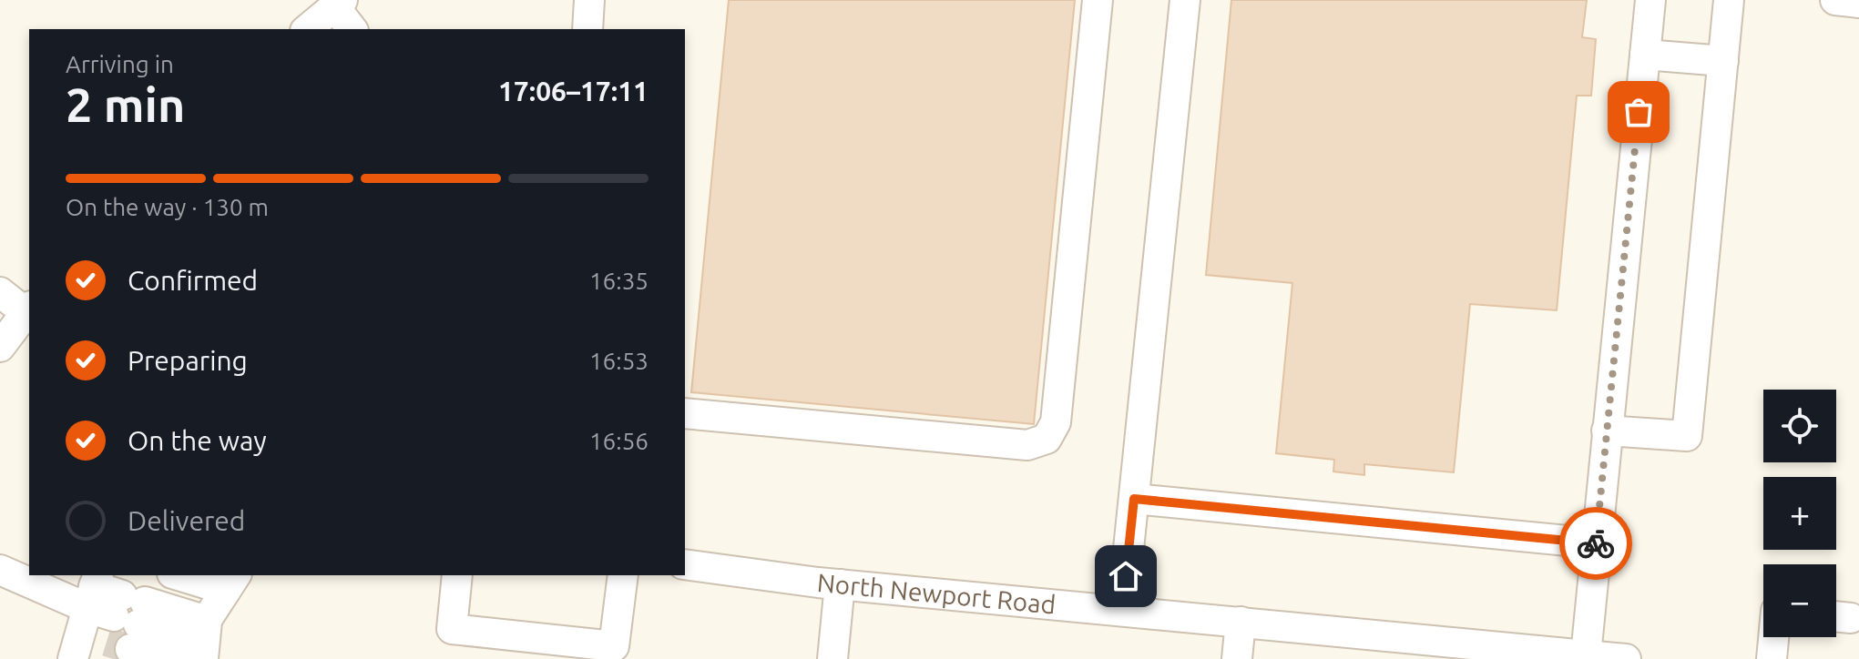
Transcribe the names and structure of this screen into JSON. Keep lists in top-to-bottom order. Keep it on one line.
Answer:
{"streets":{"street":["North Newport Road"]},"page":{"heading":["2 min","Arriving in","17:06–17:11"],"bar":"On the way · 130 m","list":[["Confirmed","16:35"],["Preparing","16:53"],["On the way","16:56"],"Delivered"],"map_buttons":["+","−"]}}
